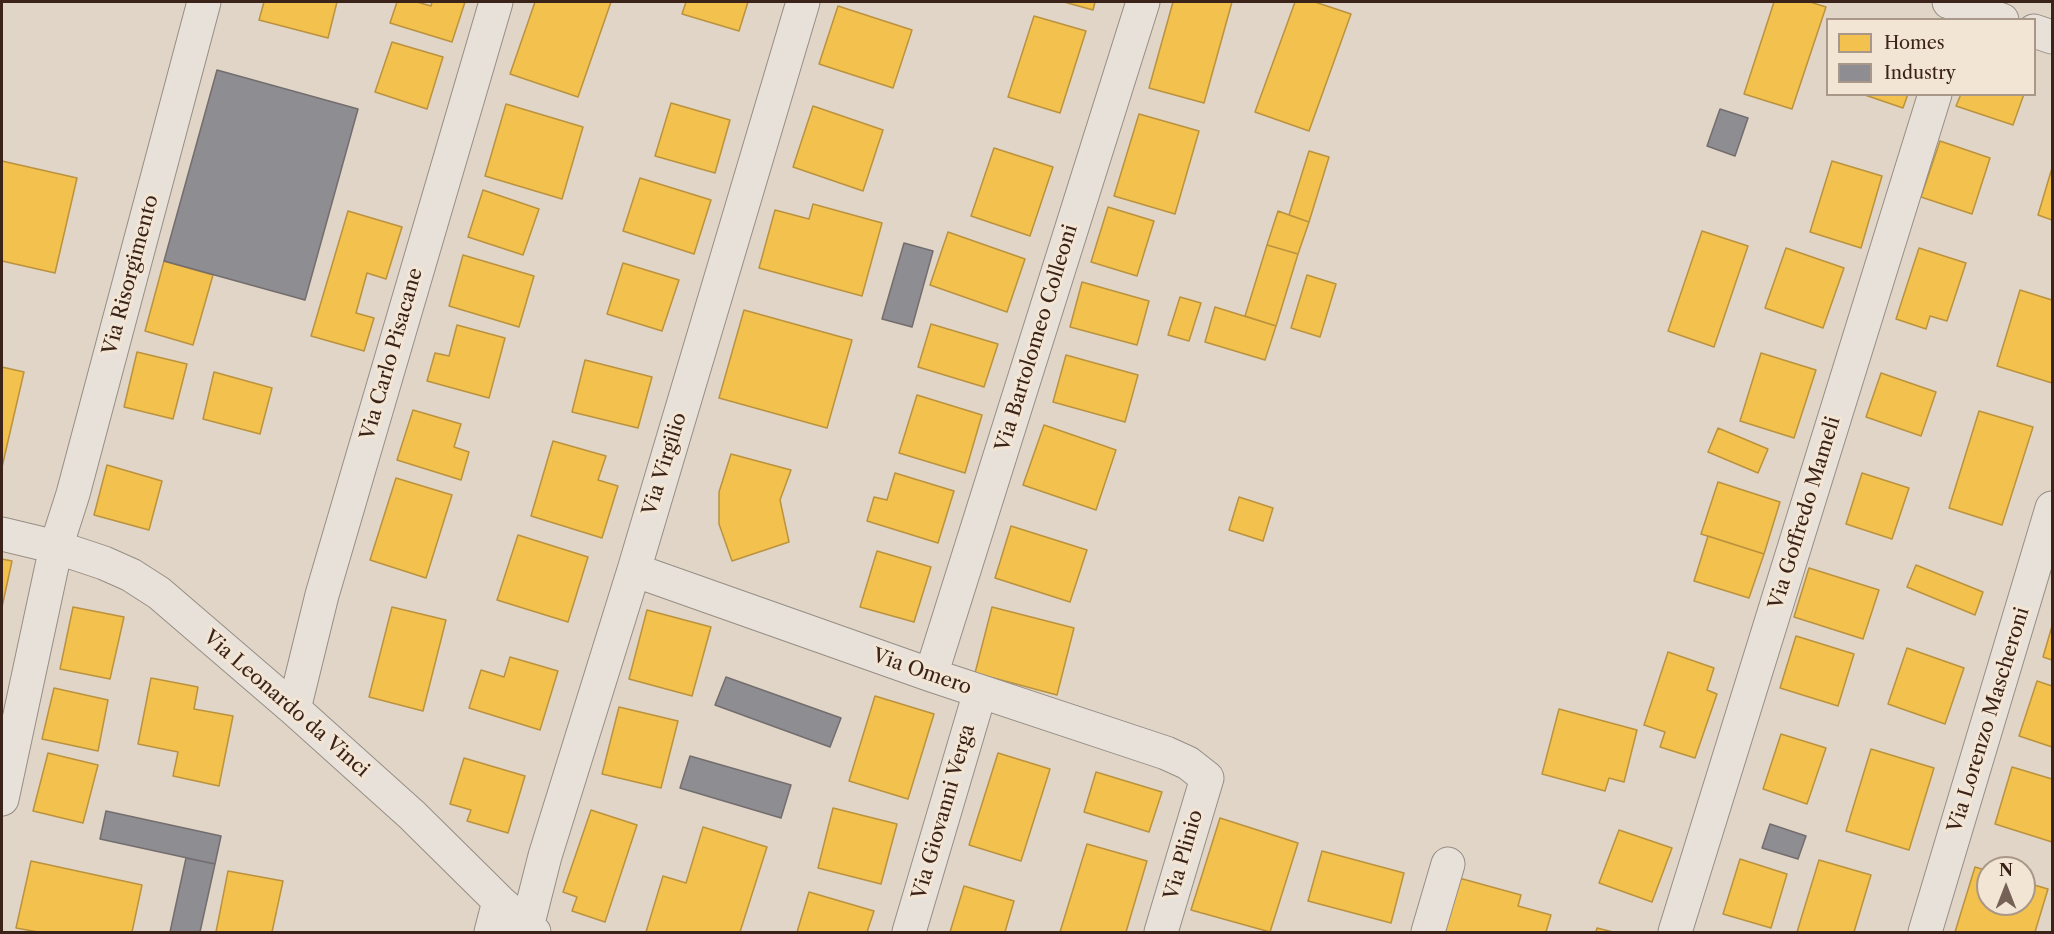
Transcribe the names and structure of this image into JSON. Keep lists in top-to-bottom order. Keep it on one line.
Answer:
{"streets":{"street":["Via Risorgimento","Via Bartolomeo Colleoni","Via Carlo Pisacane","Via Virgilio","Via Goffredo Mameli","Via Omero","Via Leonardo da Vinci","Via Lorenzo Mascheroni","Via Giovanni Verga","Via Plinio"]},"crossings":[["Via Risorgimento","Via Leonardo da Vinci"],["Via Bartolomeo Colleoni","Via Omero"],["Via Carlo Pisacane","Via Leonardo da Vinci"],["Via Virgilio","Via Omero"],["Via Virgilio","Via Leonardo da Vinci"],["Via Omero","Via Giovanni Verga"],["Via Omero","Via Plinio"]],"legend":["Homes","Industry"],"north":"top"}
